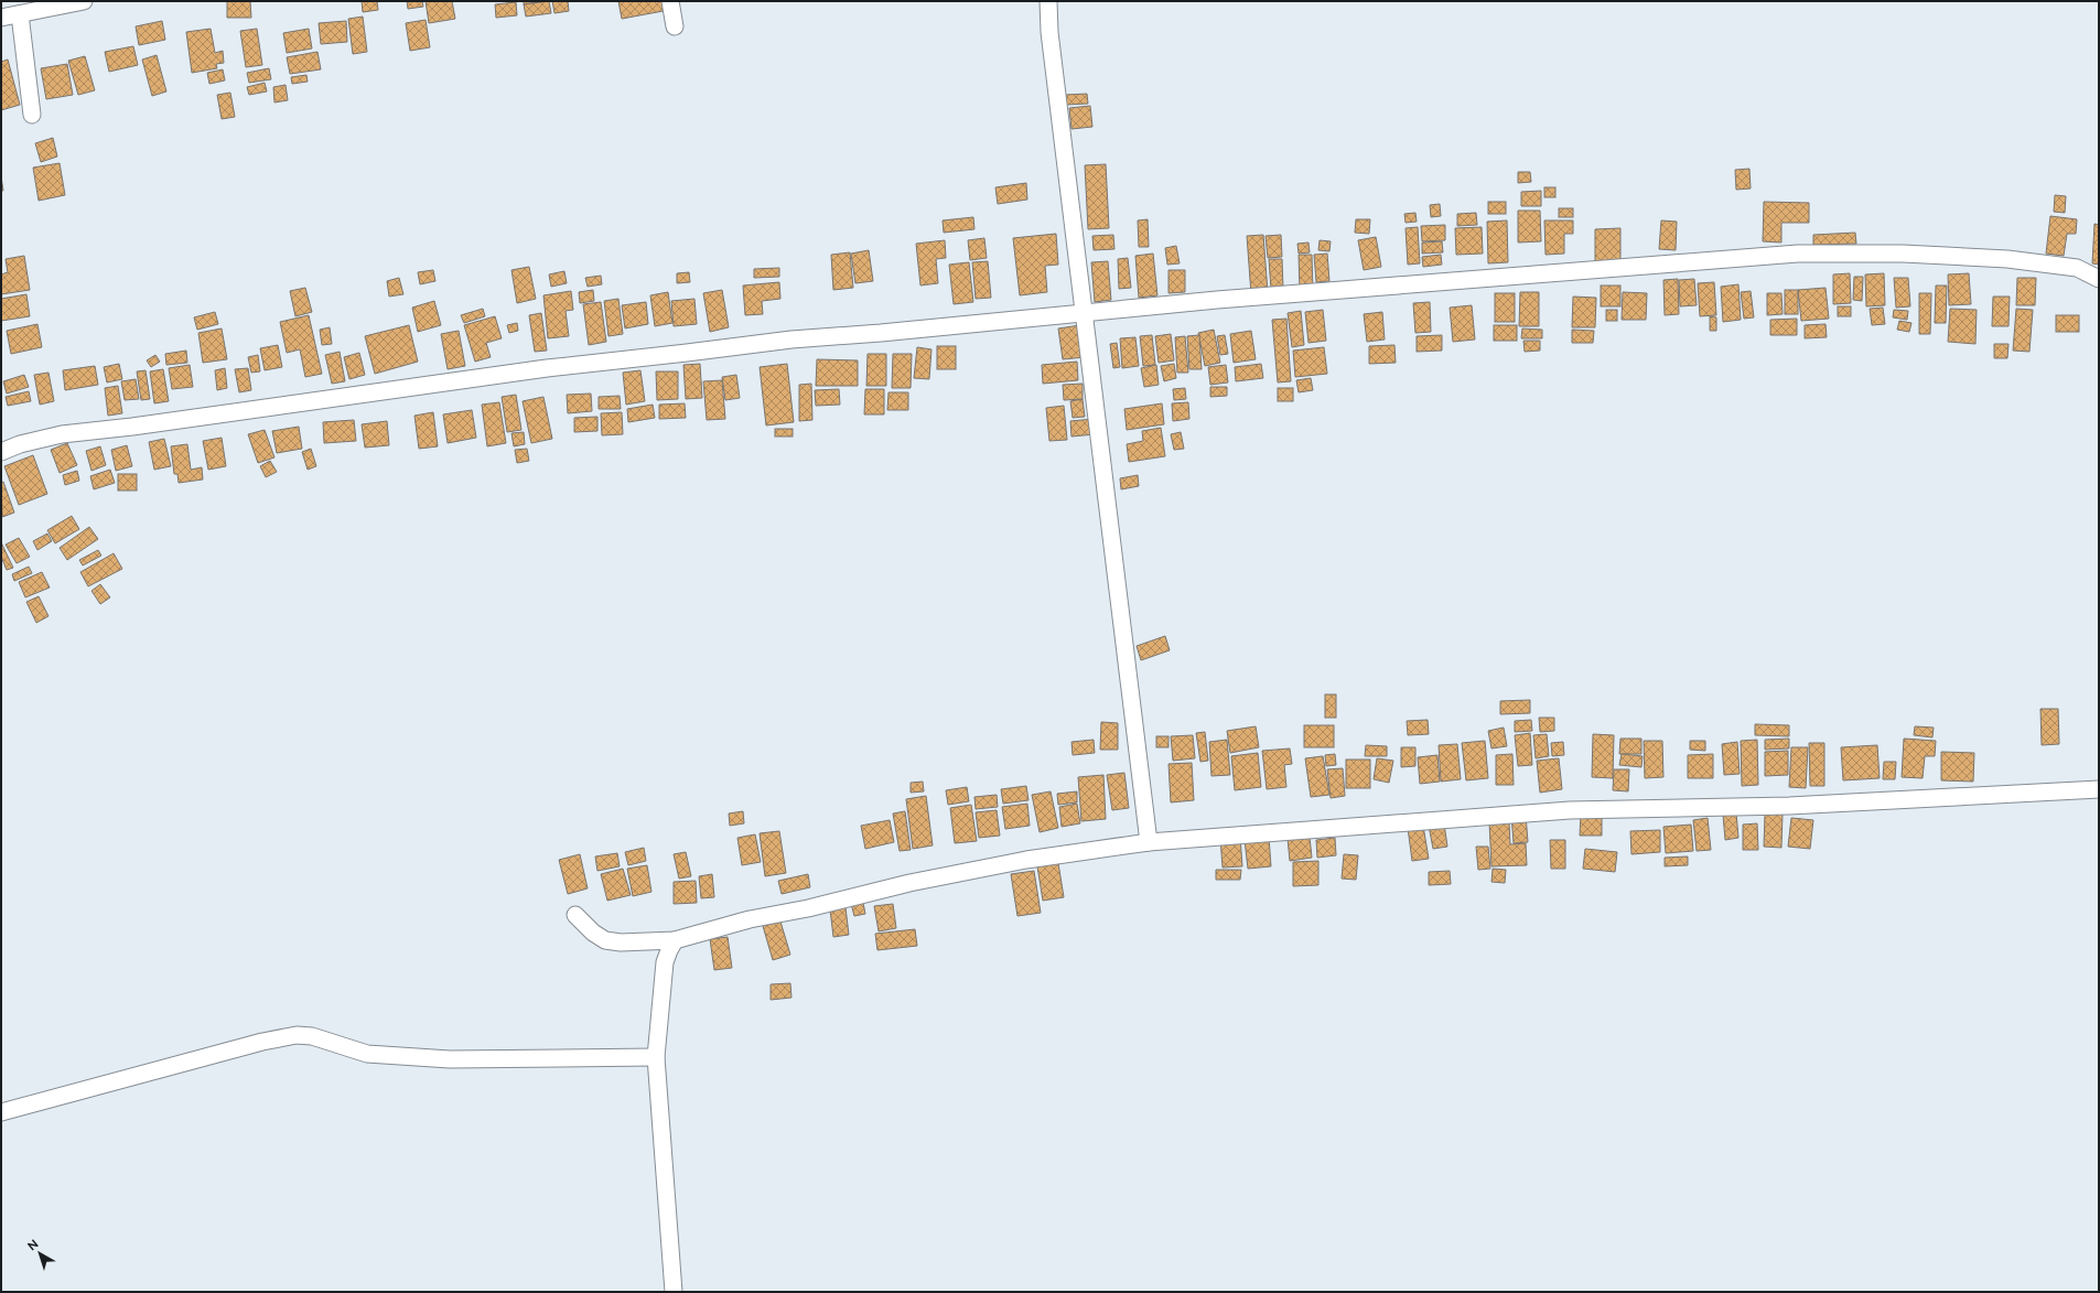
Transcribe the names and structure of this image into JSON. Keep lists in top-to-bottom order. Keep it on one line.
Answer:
{"north":"top left"}
